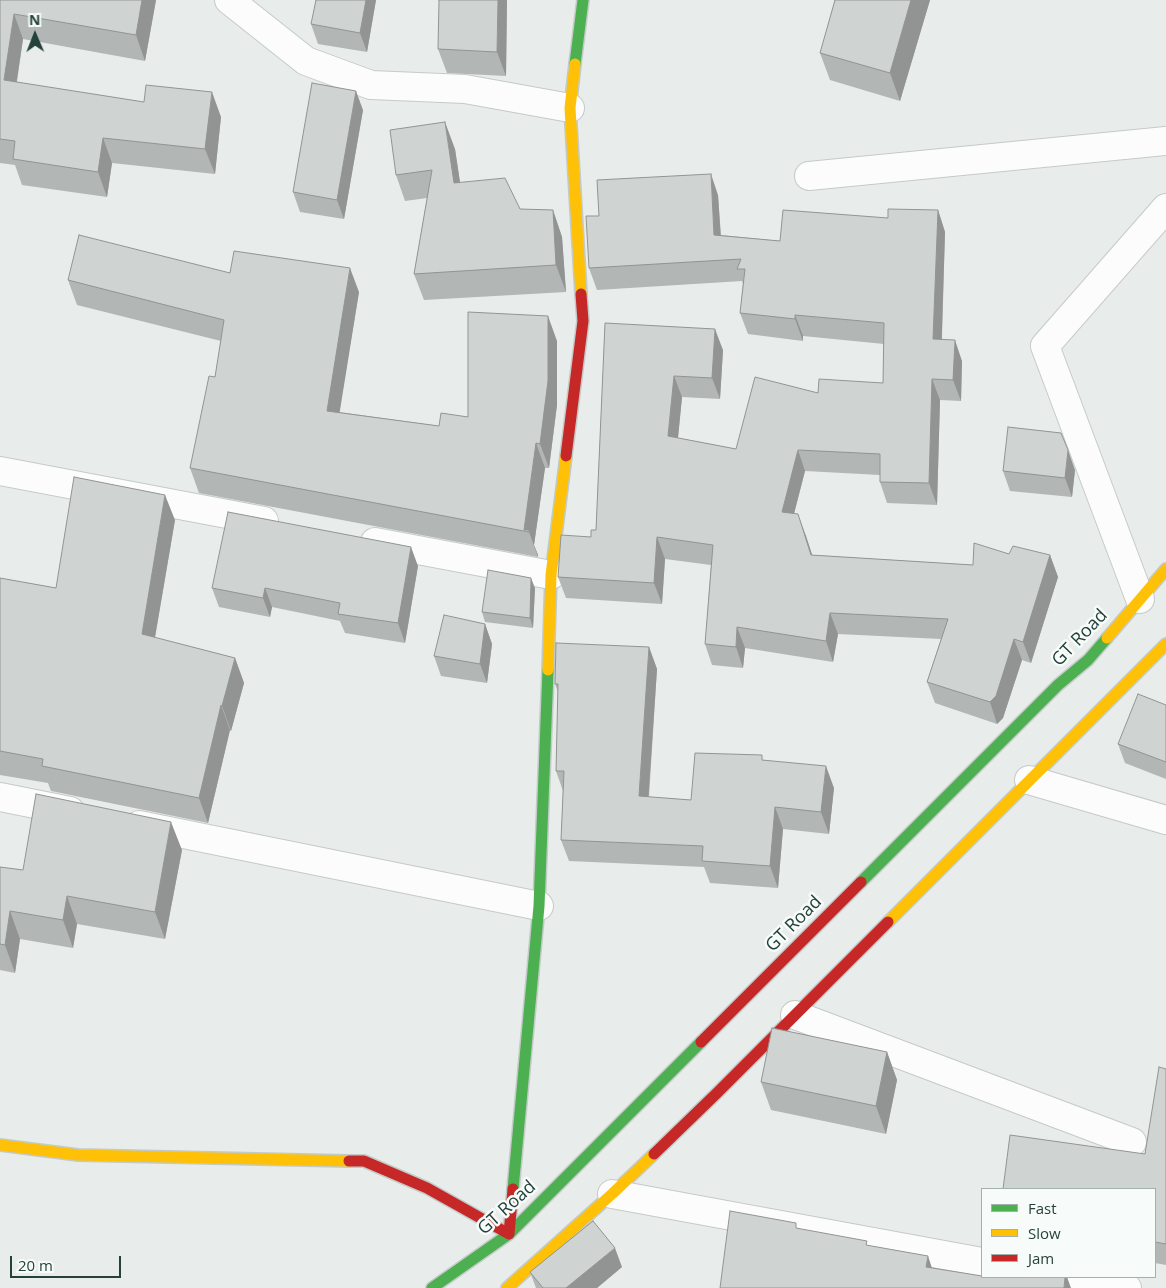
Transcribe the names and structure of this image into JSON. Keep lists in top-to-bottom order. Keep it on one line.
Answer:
{"streets":{"main road":["GT Road"]},"legend":["Fast","Slow","Jam"],"scale_bar":"20 m","north":"top"}
